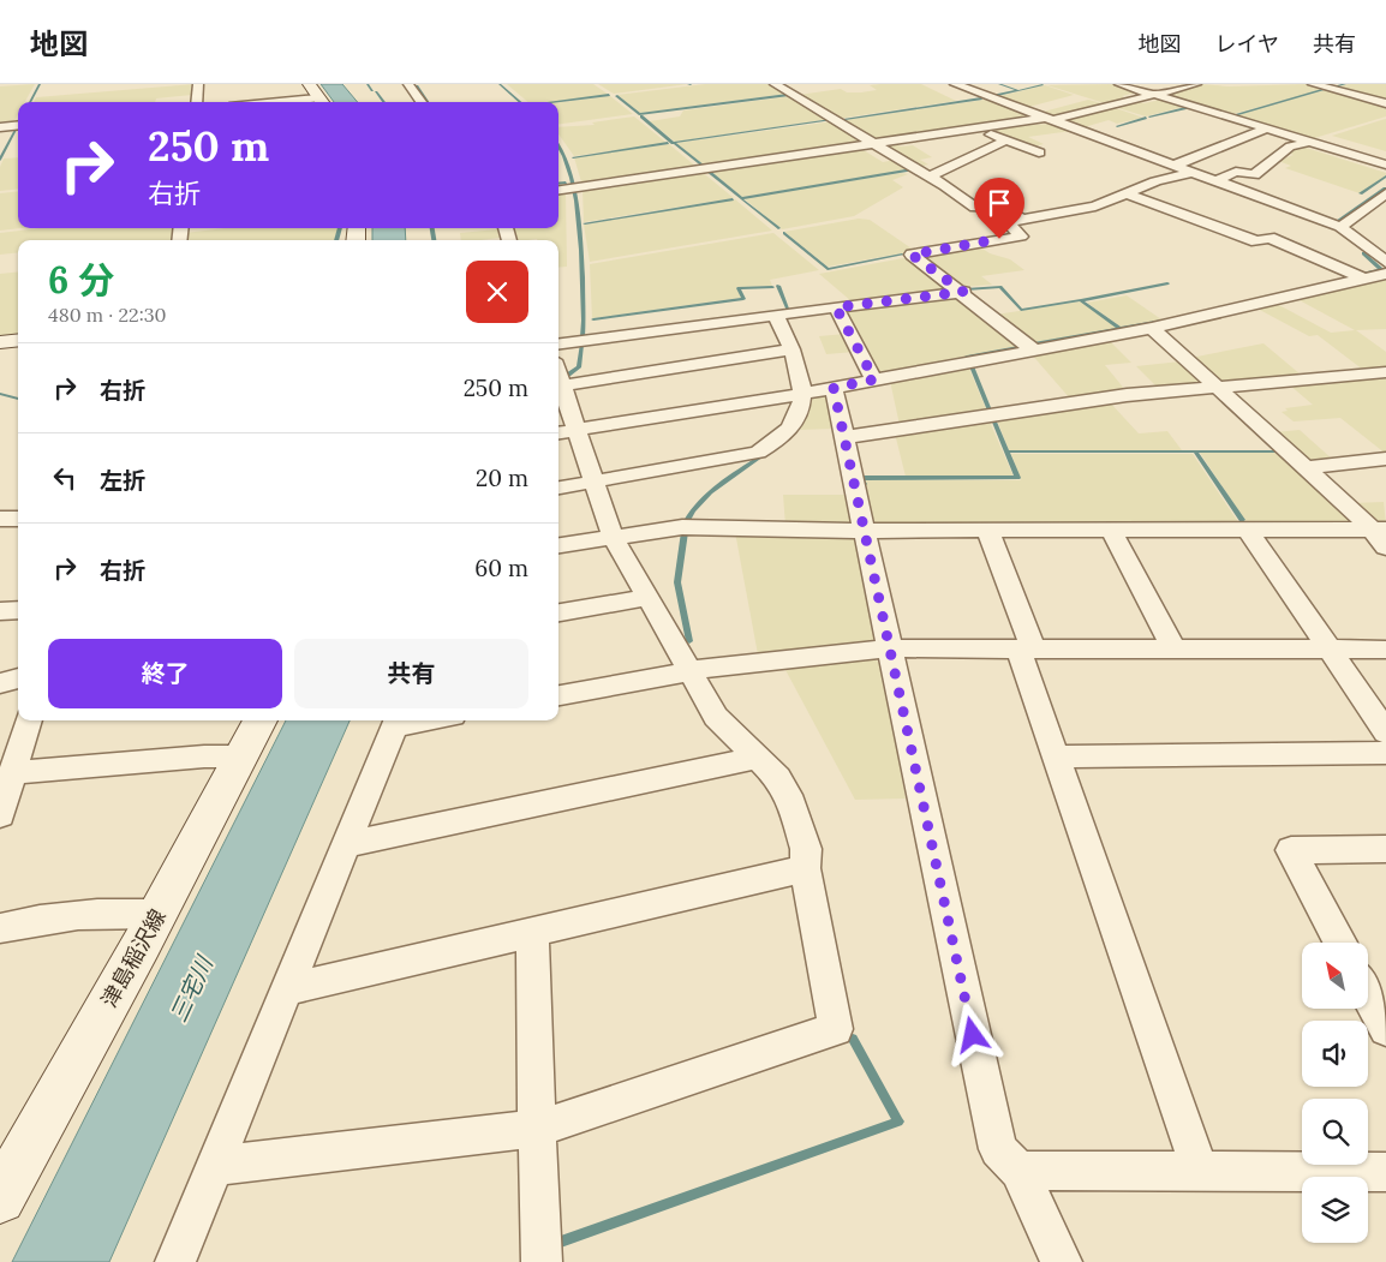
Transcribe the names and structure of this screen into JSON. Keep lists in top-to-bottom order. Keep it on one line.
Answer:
{"streets":{"main road":["津島稲沢線"]},"water":["三宅川"],"north":"top left","page":{"header":"地図","nav":["地図","レイヤ","共有"],"turn":["250 m","右折"],"heading":["6 分","480 m · 22:30"],"list":[{"name":"右折","value":"250 m"},{"name":"左折","value":"20 m"},{"name":"右折","value":"60 m"}],"buttons":["終了","共有"]}}
